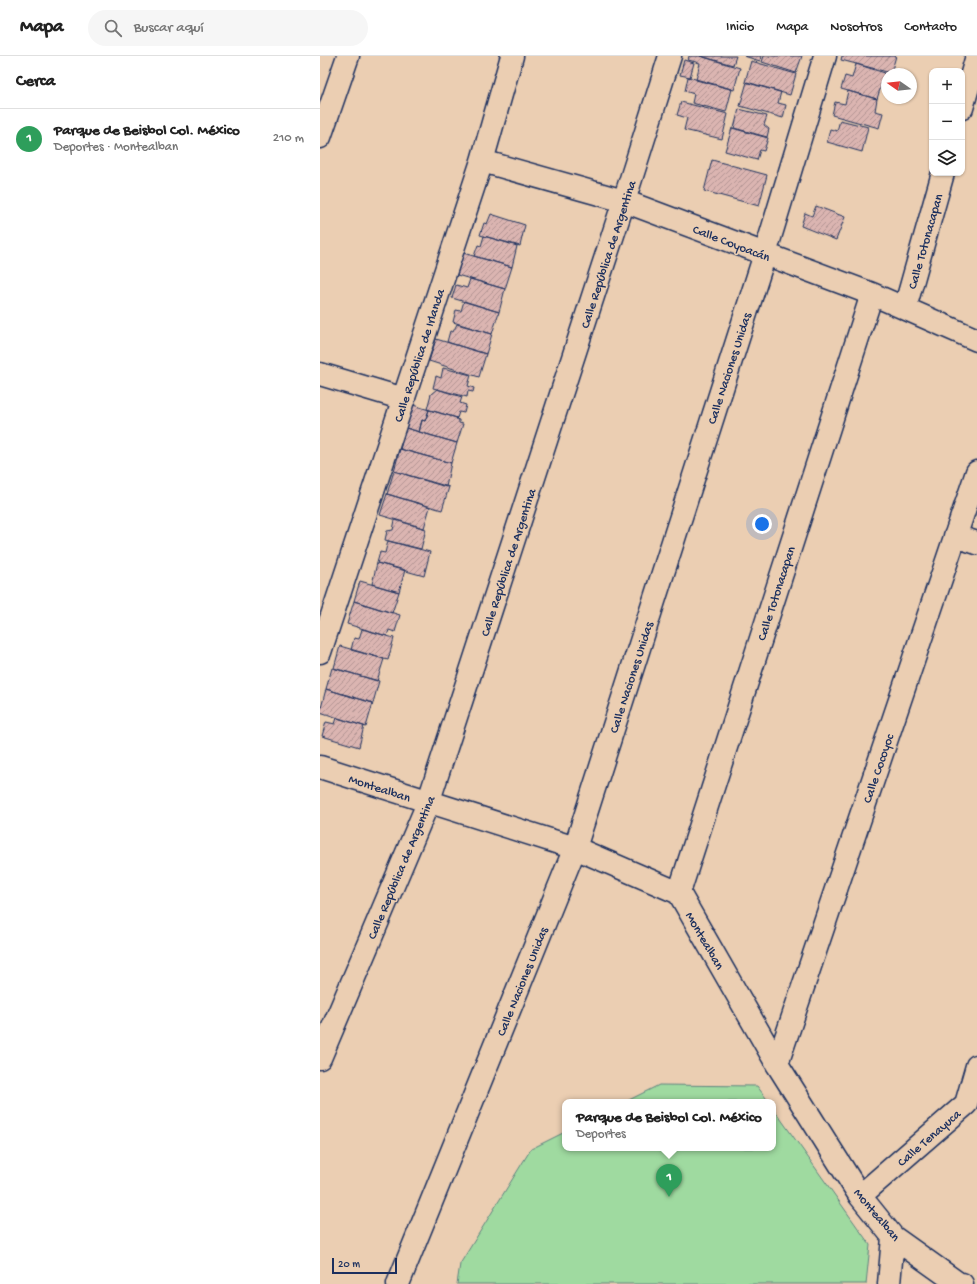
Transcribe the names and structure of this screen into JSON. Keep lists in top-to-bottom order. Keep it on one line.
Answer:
{"streets":{"street":["Calle Totonacapan","Calle Coyoacán","Calle República de Argentina","Calle República de Irlanda","Calle Naciones Unidas","Calle Cocoyoc","Montealban","Calle Tenayuca"]},"crossings":[["Calle Totonacapan","Calle Coyoacán"],["Calle Totonacapan","Montealban"],["Calle Coyoacán","Calle República de Argentina"],["Calle Coyoacán","Calle República de Irlanda"],["Calle Coyoacán","Calle Naciones Unidas"],["Calle República de Argentina","Montealban"],["Calle Naciones Unidas","Montealban"],["Calle Cocoyoc","Montealban"],["Montealban","Calle Tenayuca"]],"scale_bar":"20 m","north":"left","page":{"header":"Mapa","search":"Buscar aquí","nav":["Inicio","Mapa","Nosotros","Contacto"],"heading":"Cerca","map_buttons":["+","−"],"list":[{"mark":"1","name":"Parque de Beisbol Col. México","note":"Deportes · Montealban","value":"210 m"}],"popup":["Parque de Beisbol Col. México","Deportes"],"pins":"1","scale":"20 m"}}
